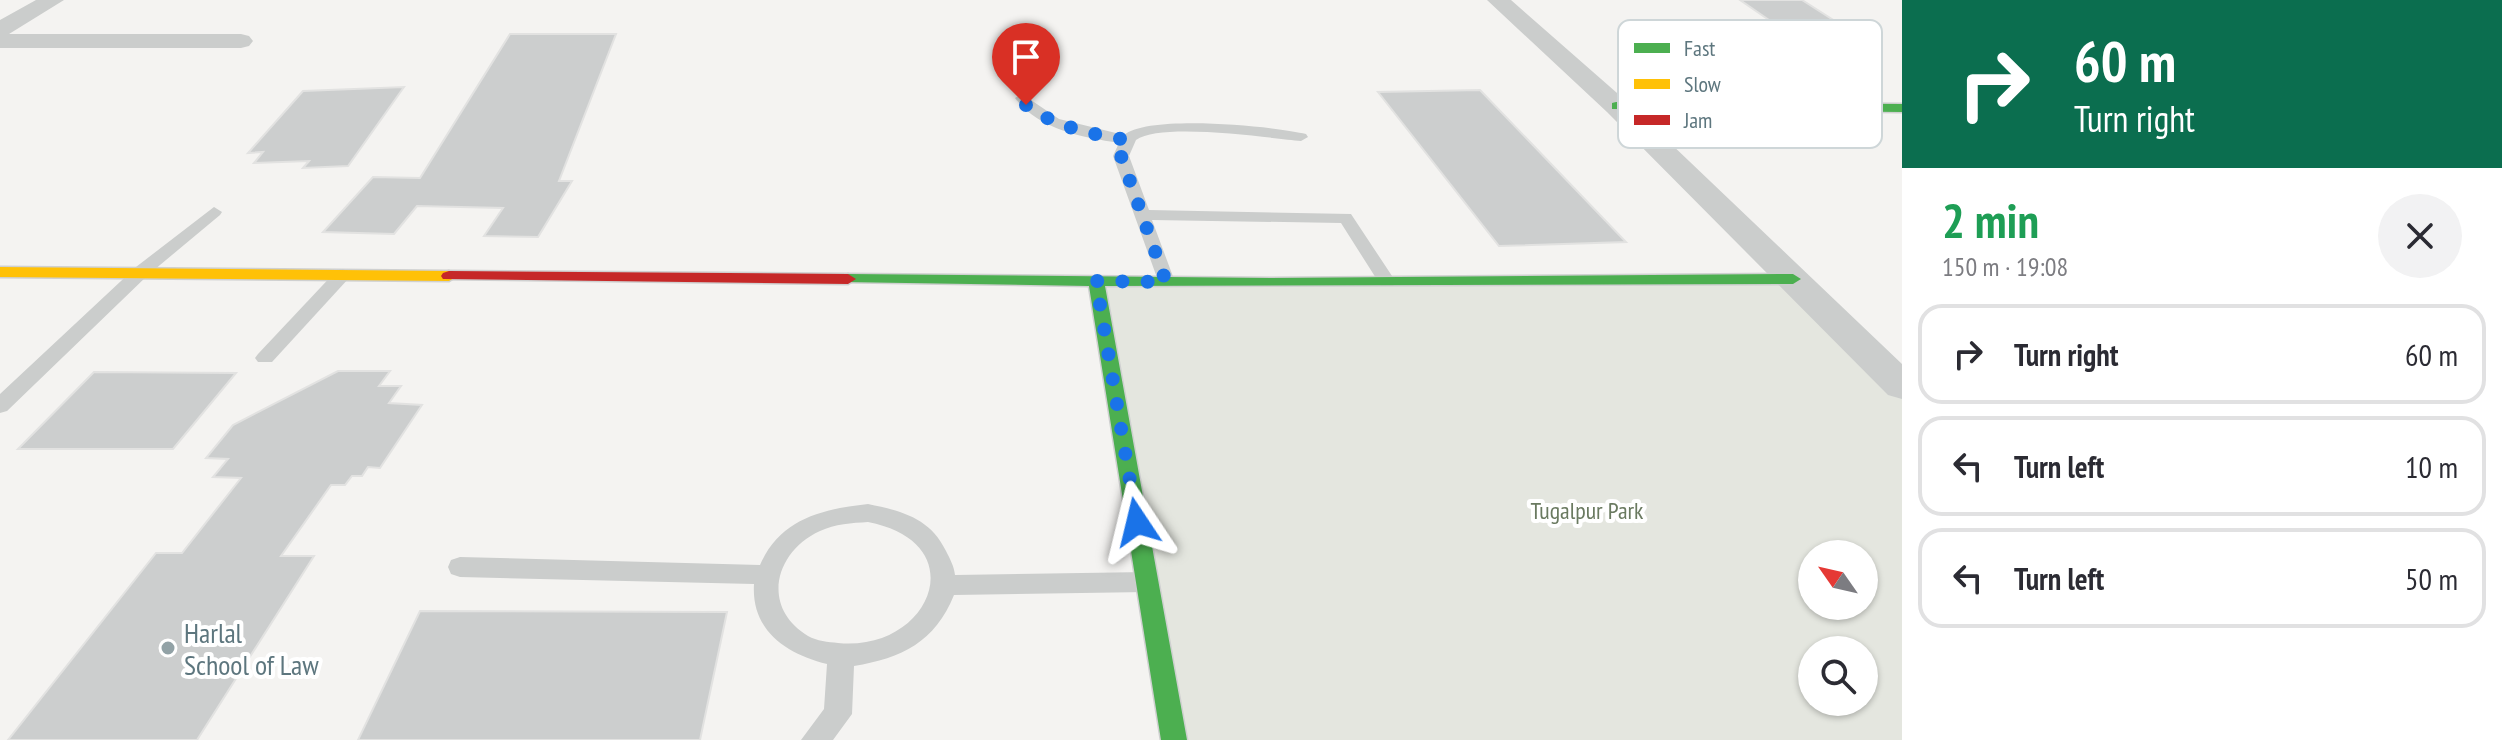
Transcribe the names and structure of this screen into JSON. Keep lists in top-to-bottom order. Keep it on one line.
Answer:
{"parks":["Tugalpur Park"],"places":["Harlal School of Law"],"legend":["Fast","Slow","Jam"],"north":"top left","page":{"turn":["60 m","Turn right"],"heading":["2 min","150 m · 19:08"],"list":[{"name":"Turn right","value":"60 m"},{"name":"Turn left","value":"10 m"},{"name":"Turn left","value":"50 m"}]}}
